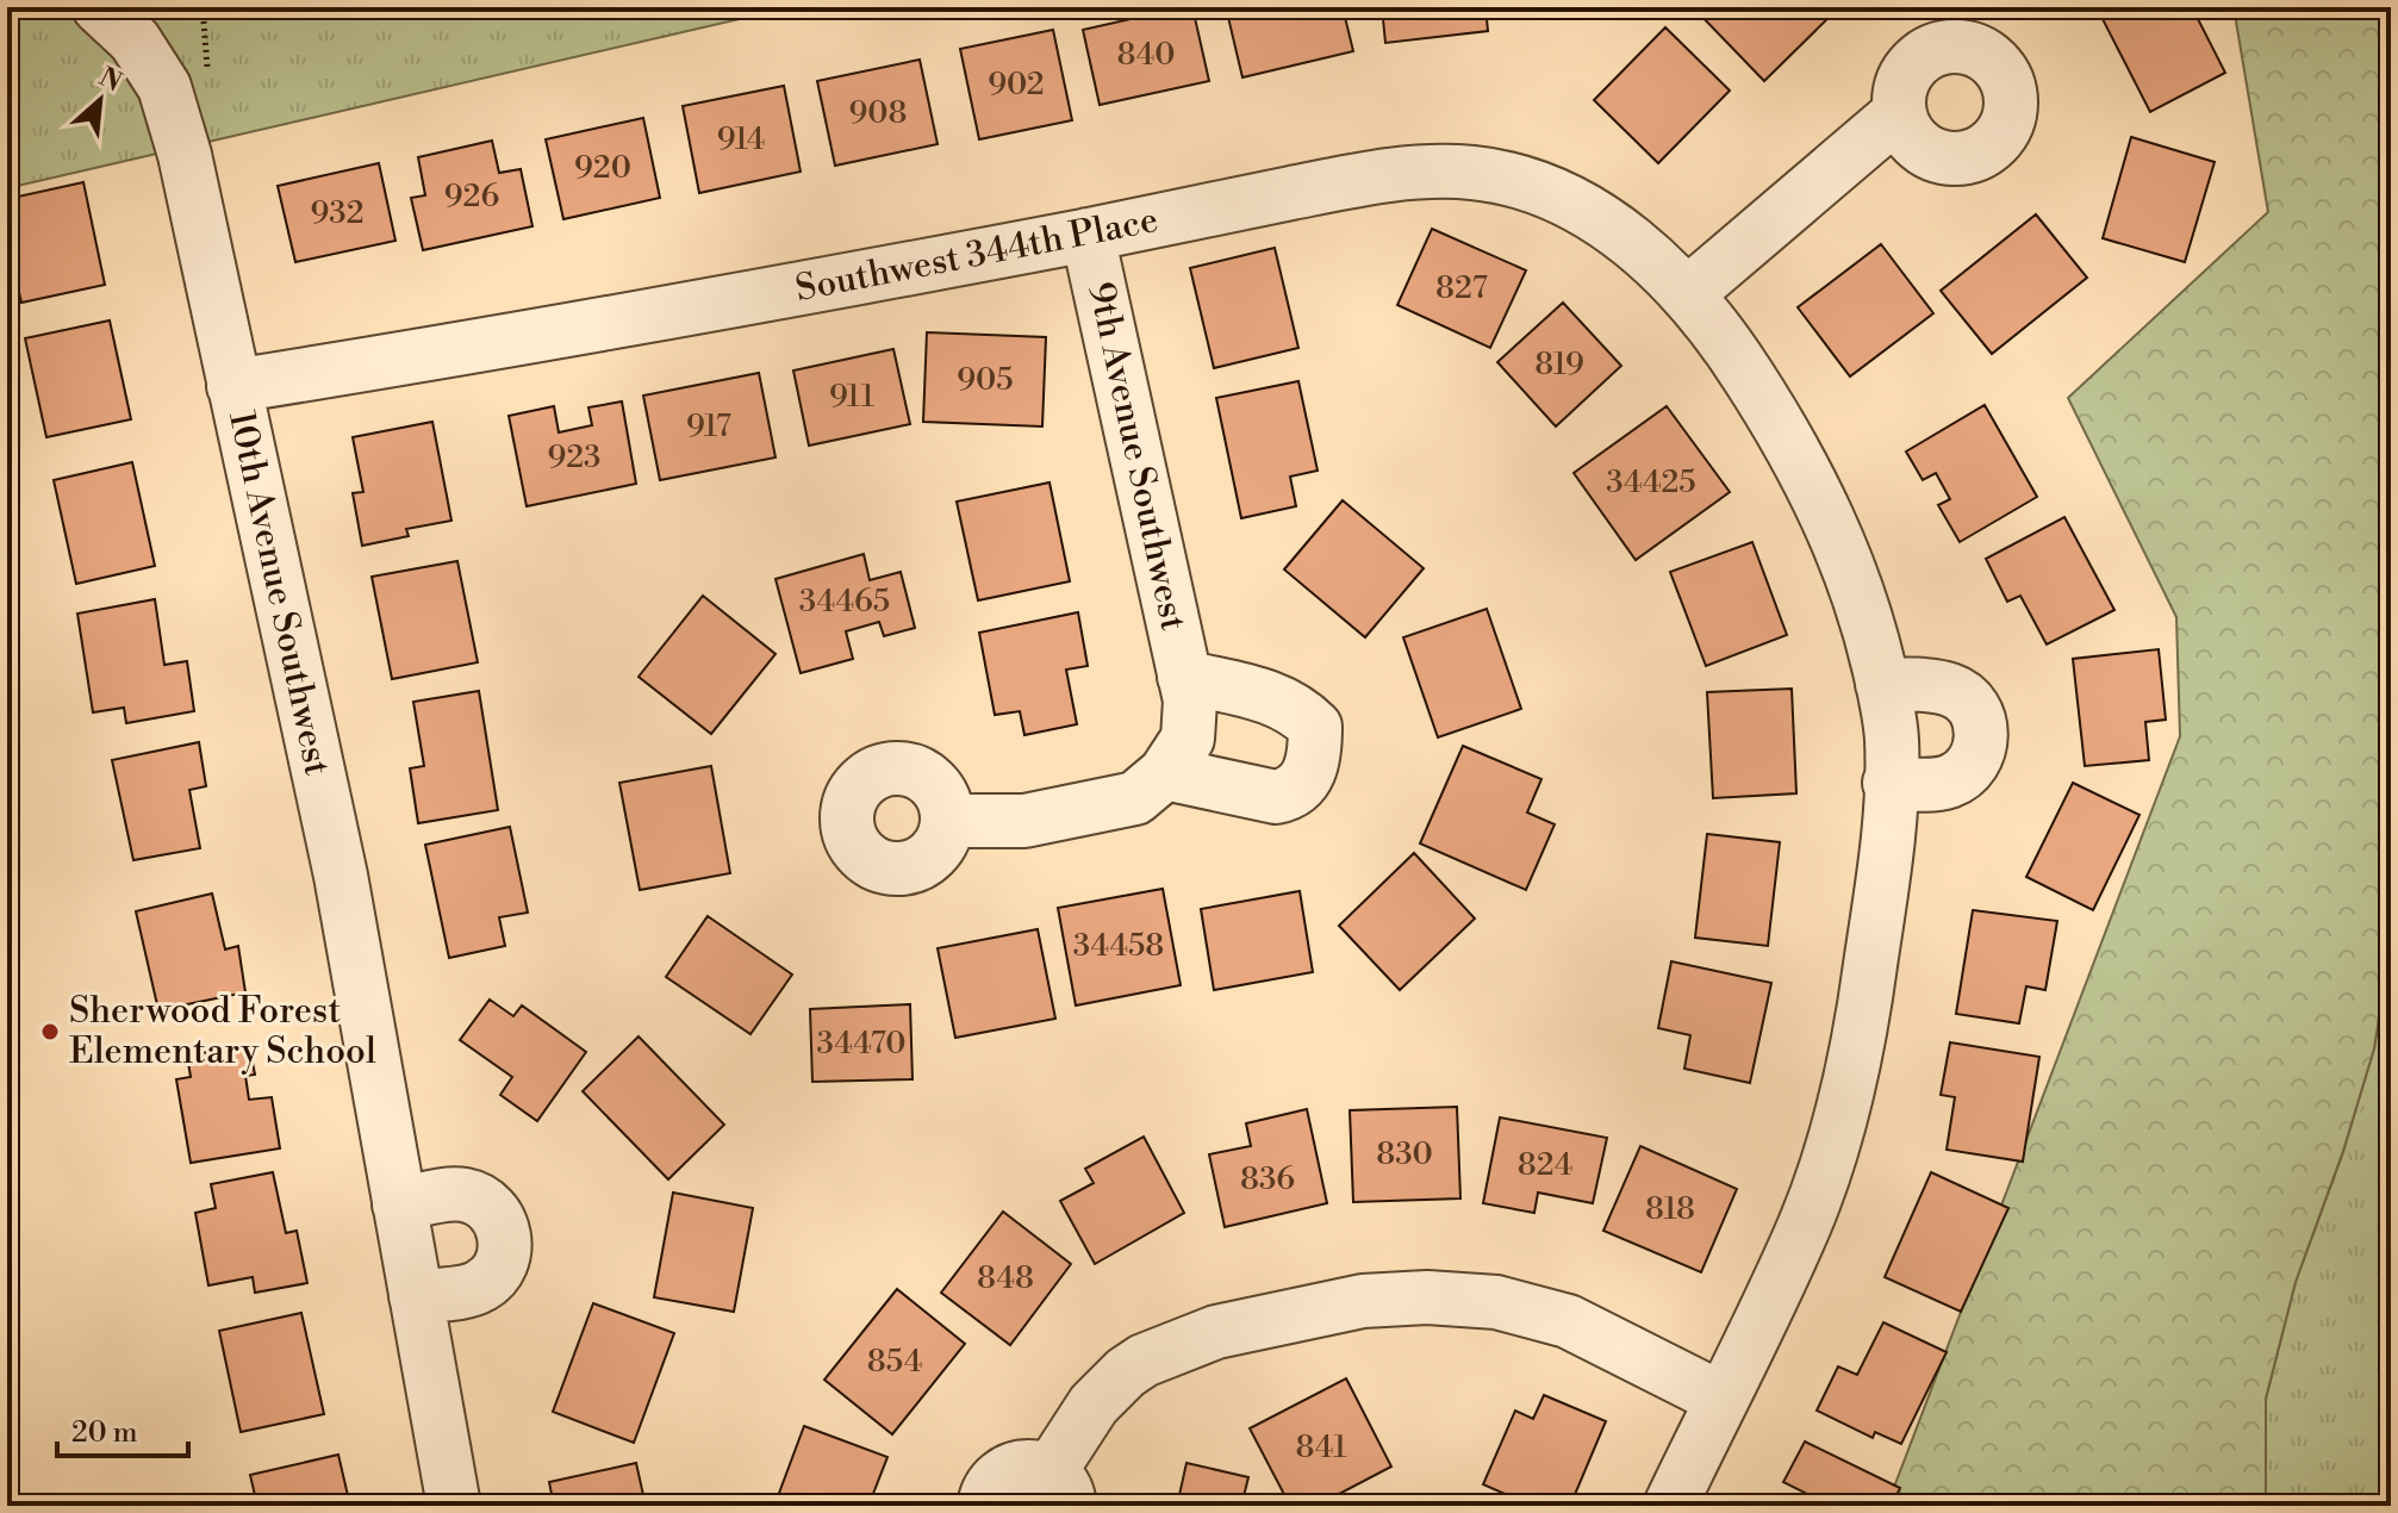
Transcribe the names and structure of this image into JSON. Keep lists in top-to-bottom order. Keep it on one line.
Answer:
{"streets":{"street":["Southwest 344th Place","9th Avenue Southwest","10th Avenue Southwest"]},"crossings":[["Southwest 344th Place","9th Avenue Southwest"],["Southwest 344th Place","10th Avenue Southwest"]],"places":["Sherwood Forest Elementary School"],"house_numbers":["840","902","908","914","920","926","932","827","819","905","911","917","923","34425","34465","34458","34470","830","824","836","818","848","854","841"],"scale_bar":"20 m","north":"top right"}
